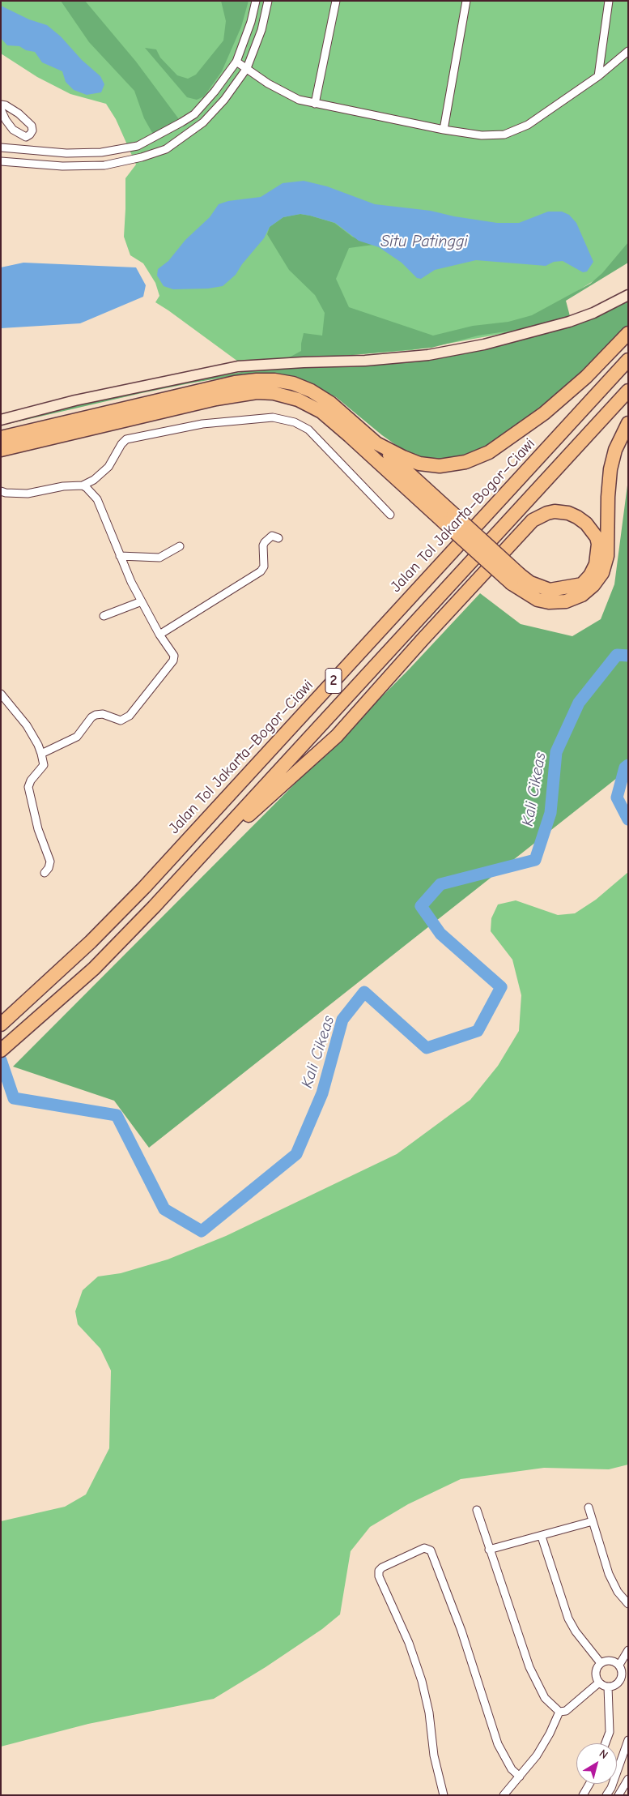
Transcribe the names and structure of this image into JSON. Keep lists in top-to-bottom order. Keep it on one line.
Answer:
{"streets":{"highway":["Jalan Tol Jakarta–Bogor–Ciawi","2"]},"water":["Situ Patinggi","Kali Cikeas"],"north":"top right"}
